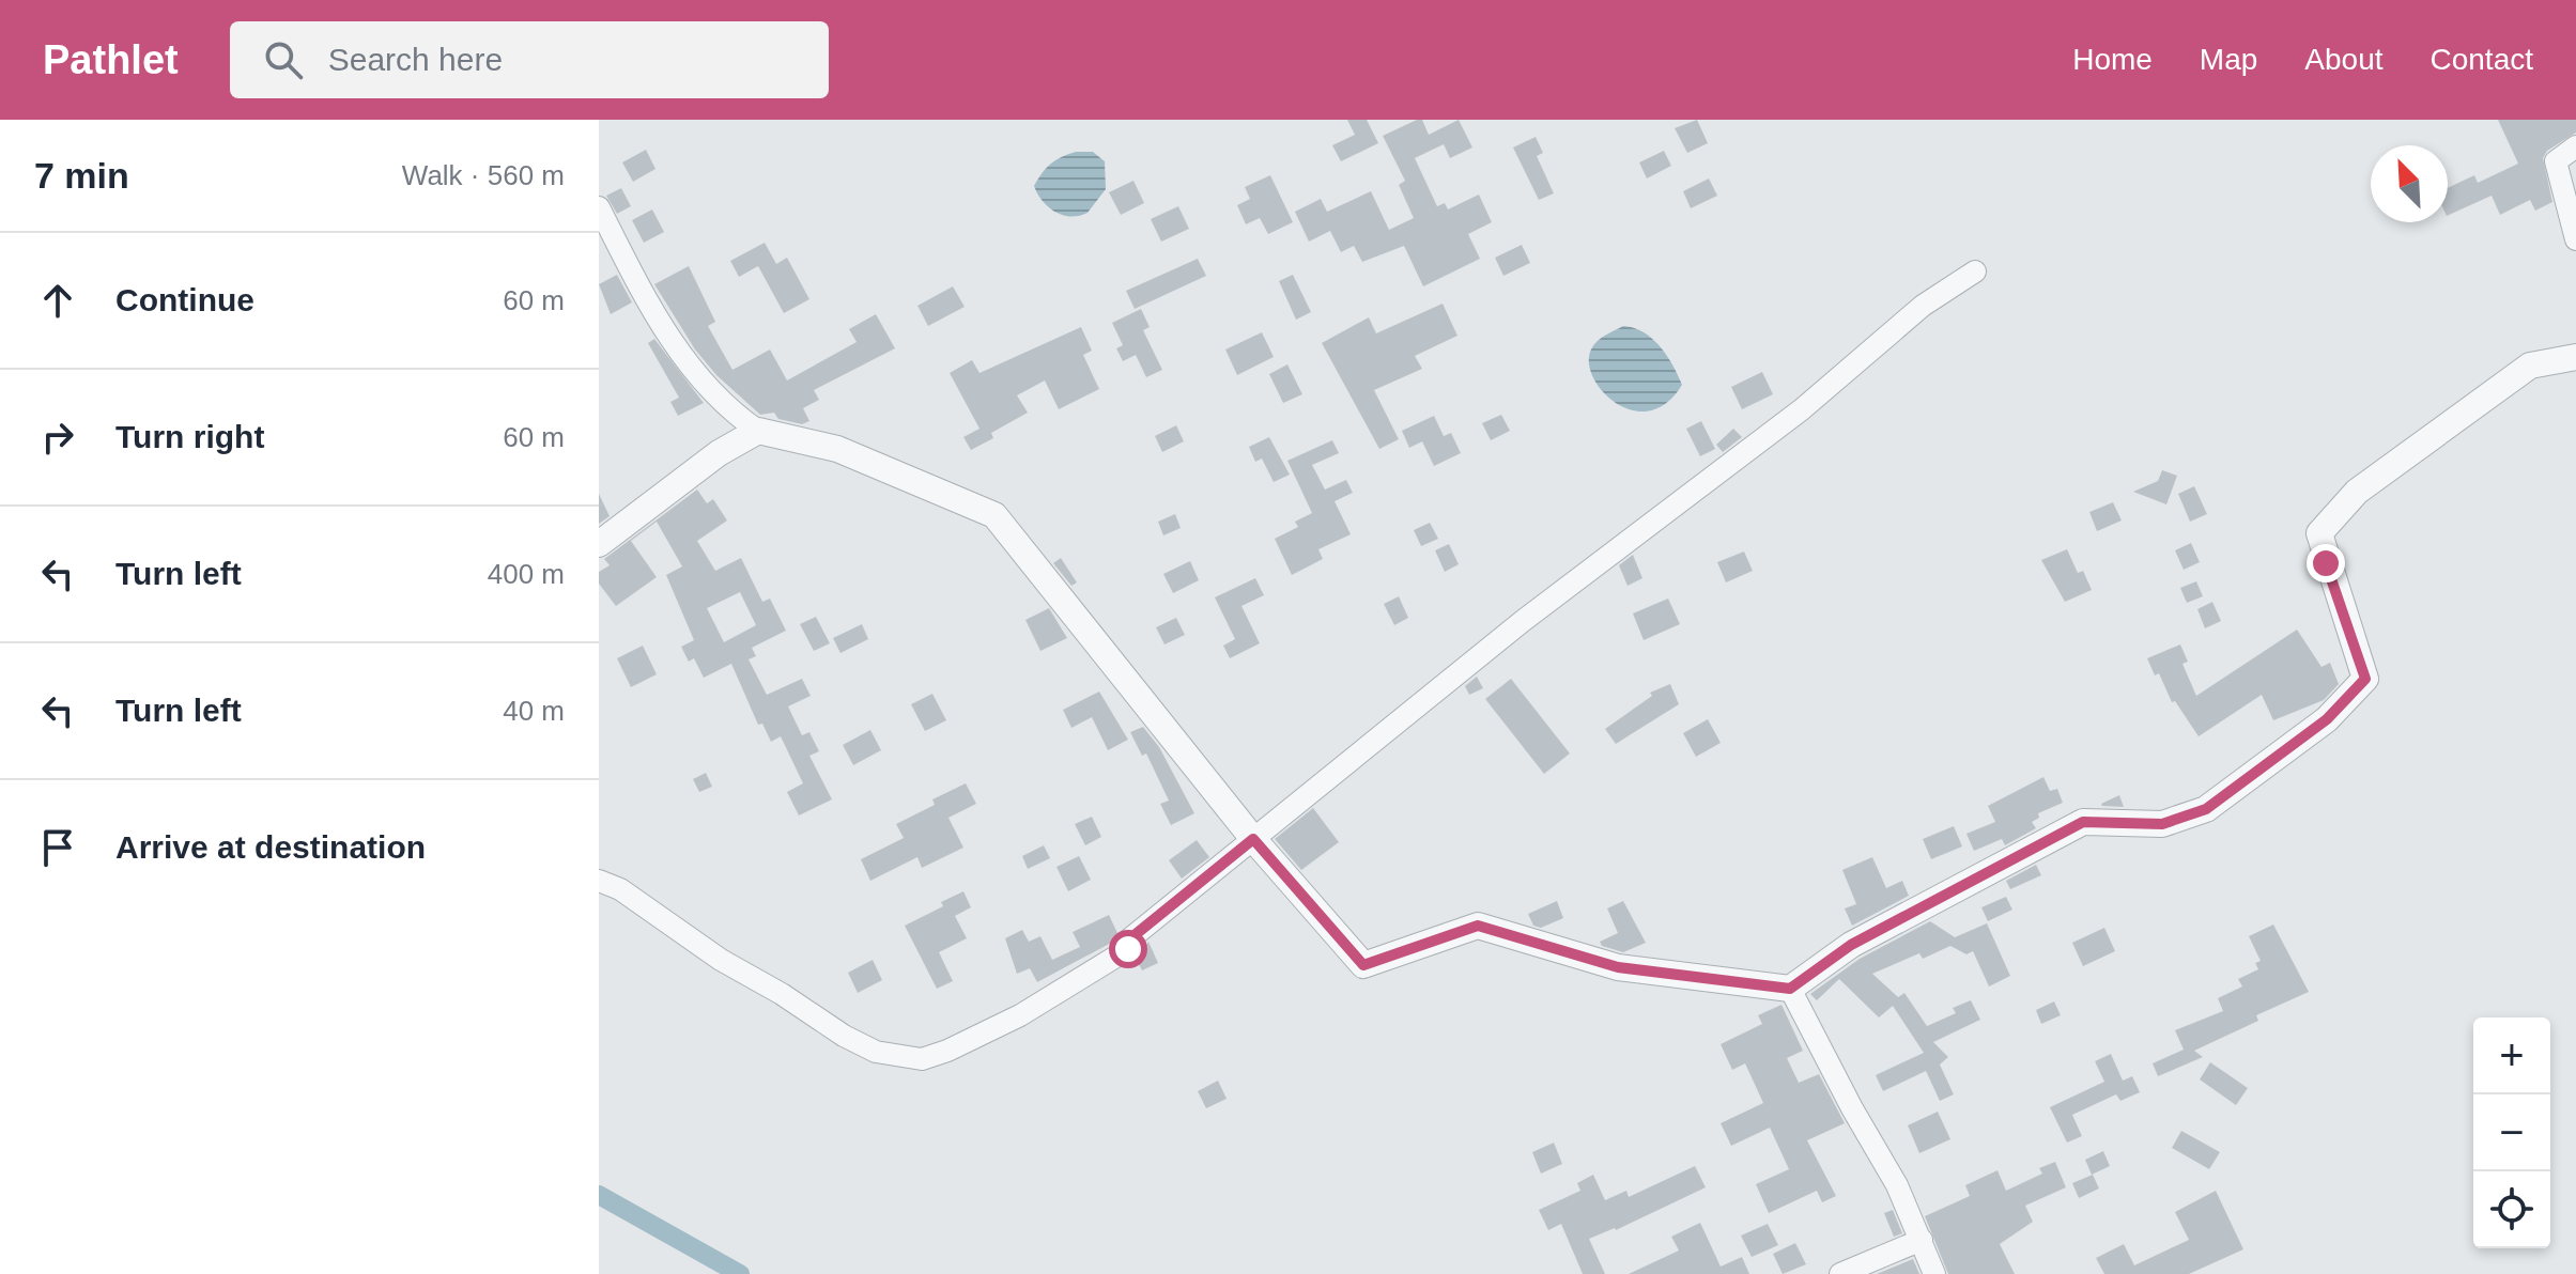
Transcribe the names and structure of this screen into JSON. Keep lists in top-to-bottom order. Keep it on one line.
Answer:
{"north":"top left","page":{"header":"Pathlet","search":"Search here","nav":["Home","Map","About","Contact"],"heading":["7 min","Walk · 560 m"],"list":[["Continue","60 m"],["Turn right","60 m"],["Turn left","400 m"],["Turn left","40 m"],"Arrive at destination"],"map_buttons":["+","−"]}}
